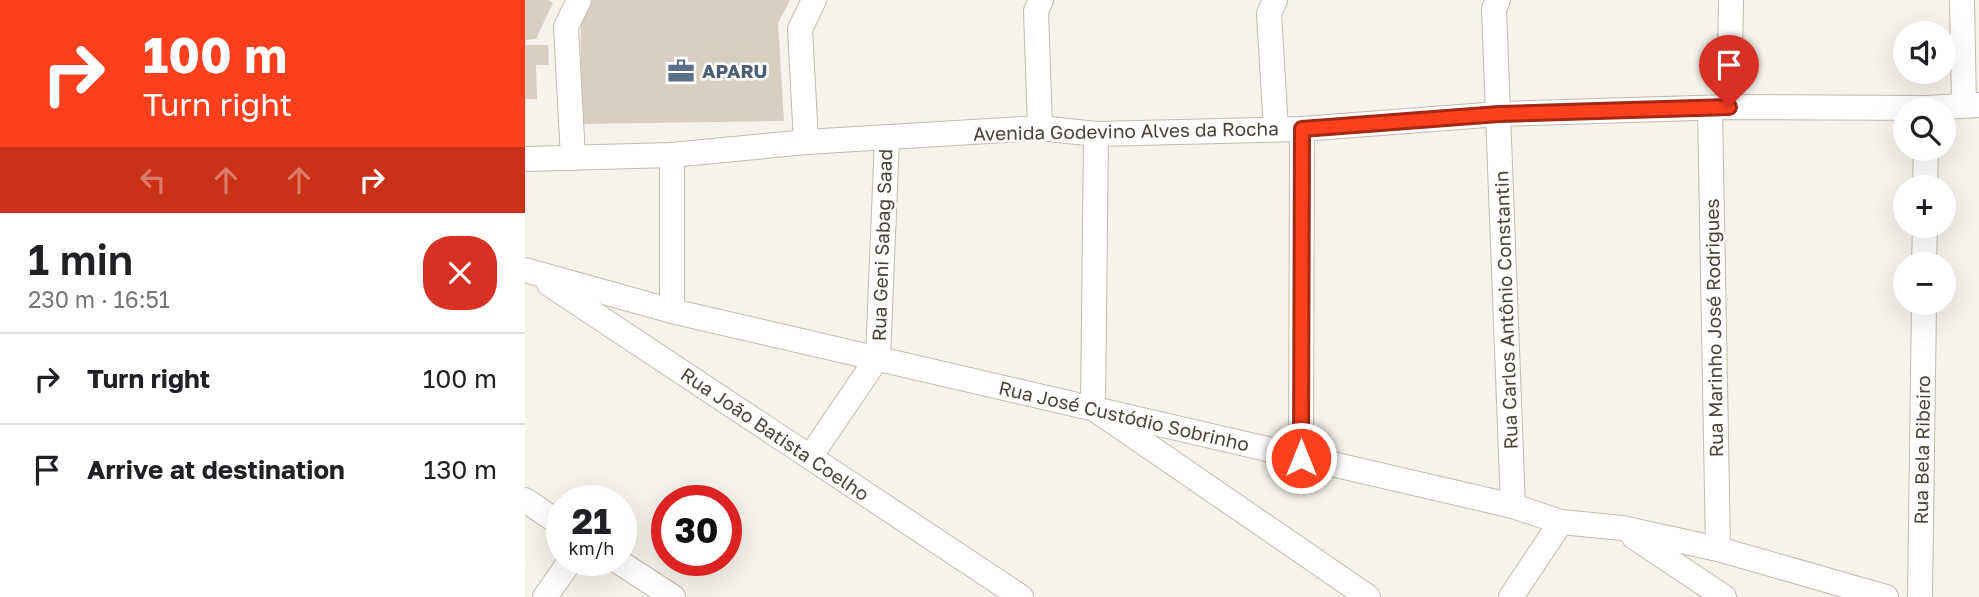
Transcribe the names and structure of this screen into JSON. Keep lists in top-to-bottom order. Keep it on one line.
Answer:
{"streets":{"street":["Avenida Godevino Alves da Rocha","Rua Geni Sabag Saad","Rua Carlos Antônio Constantin","Rua Marinho José Rodrigues","Rua José Custódio Sobrinho","Rua João Batista Coelho","Rua Bela Ribeiro"]},"crossings":[["Avenida Godevino Alves da Rocha","Rua Geni Sabag Saad"],["Avenida Godevino Alves da Rocha","Rua Carlos Antônio Constantin"],["Avenida Godevino Alves da Rocha","Rua Marinho José Rodrigues"],["Rua Geni Sabag Saad","Rua José Custódio Sobrinho"],["Rua Geni Sabag Saad","Rua João Batista Coelho"],["Rua Carlos Antônio Constantin","Rua José Custódio Sobrinho"],["Rua Marinho José Rodrigues","Rua José Custódio Sobrinho"],["Rua José Custódio Sobrinho","Rua João Batista Coelho"]],"places":{"office":["APARU"]},"page":{"turn":["100 m","Turn right"],"map_buttons":["+","−"],"heading":["1 min","230 m · 16:51"],"list":[{"name":"Turn right","value":"100 m"},{"name":"Arrive at destination","value":"130 m"}],"speed":"21 km/h","limit":"30"}}
